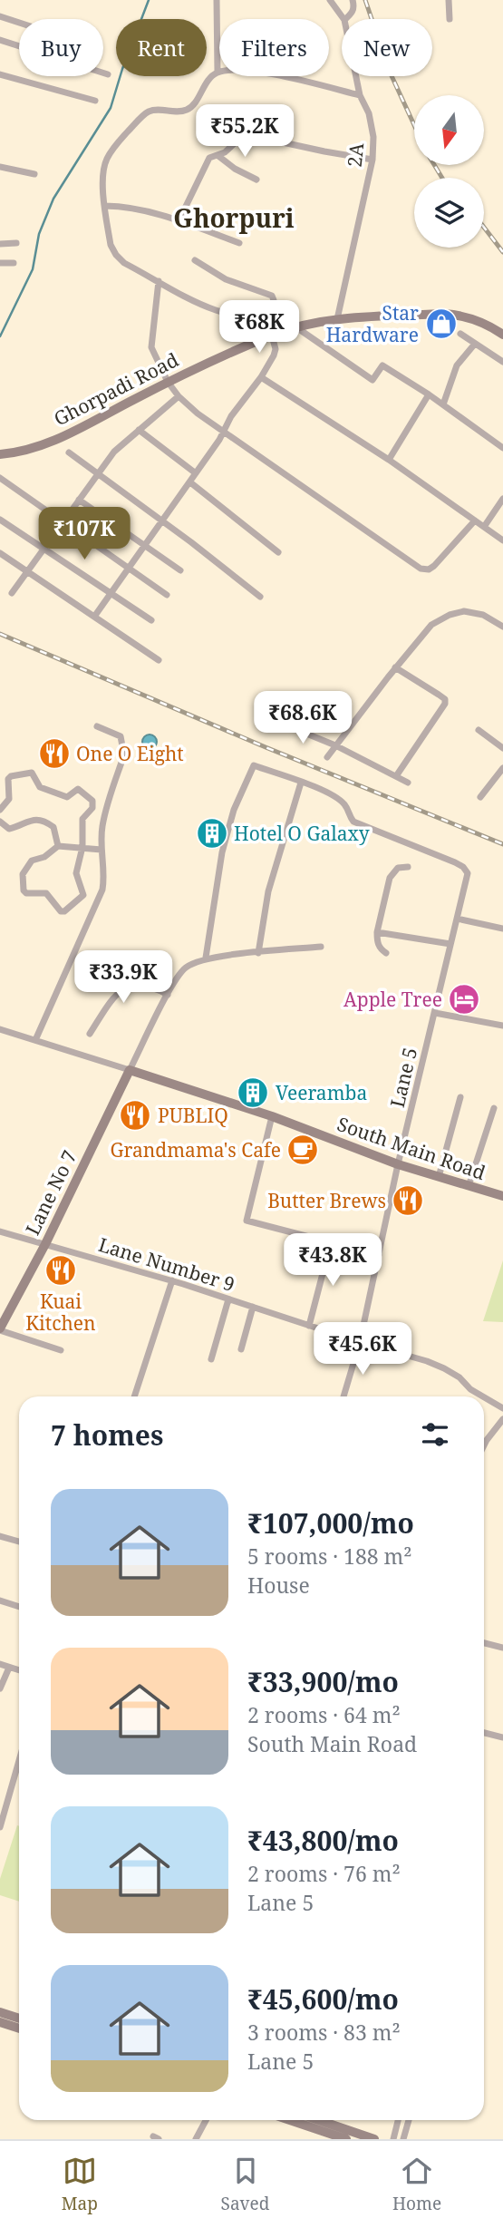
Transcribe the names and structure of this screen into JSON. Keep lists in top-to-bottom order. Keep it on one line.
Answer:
{"streets":{"main road":["Ghorpadi Road","South Main Road","Lane No 7"],"street":["2A","Lane 5","Lane Number 9"]},"crossings":[["2A","Ghorpadi Road"],["Lane 5","South Main Road"],["Lane 5","Lane Number 9"],["South Main Road","Lane No 7"],["Lane No 7","Lane Number 9"]],"districts":["Ghorpuri"],"places":{"shop":["Star Hardware"],"restaurant":["One O Eight","PUBLIQ","Butter Brews","Kuai Kitchen"],"building":["Hotel O Galaxy","Veeramba"],"hotel":["Apple Tree"],"cafe":["Grandmama's Cafe"]},"north":"bottom","page":{"chip":["Buy","Rent","Filters","New"],"price":["₹55.2K","₹68K","₹107K","₹68.6K","₹33.9K","₹43.8K","₹45.6K"],"heading":"7 homes","list":[{"name":"₹107,000/mo","note":"5 rooms · 188 m² · House"},{"name":"₹33,900/mo","note":"2 rooms · 64 m² · South Main Road"},{"name":"₹43,800/mo","note":"2 rooms · 76 m² · Lane 5"},{"name":"₹45,600/mo","note":"3 rooms · 83 m² · Lane 5"}],"tabs":["Map","Saved","Home"]}}
